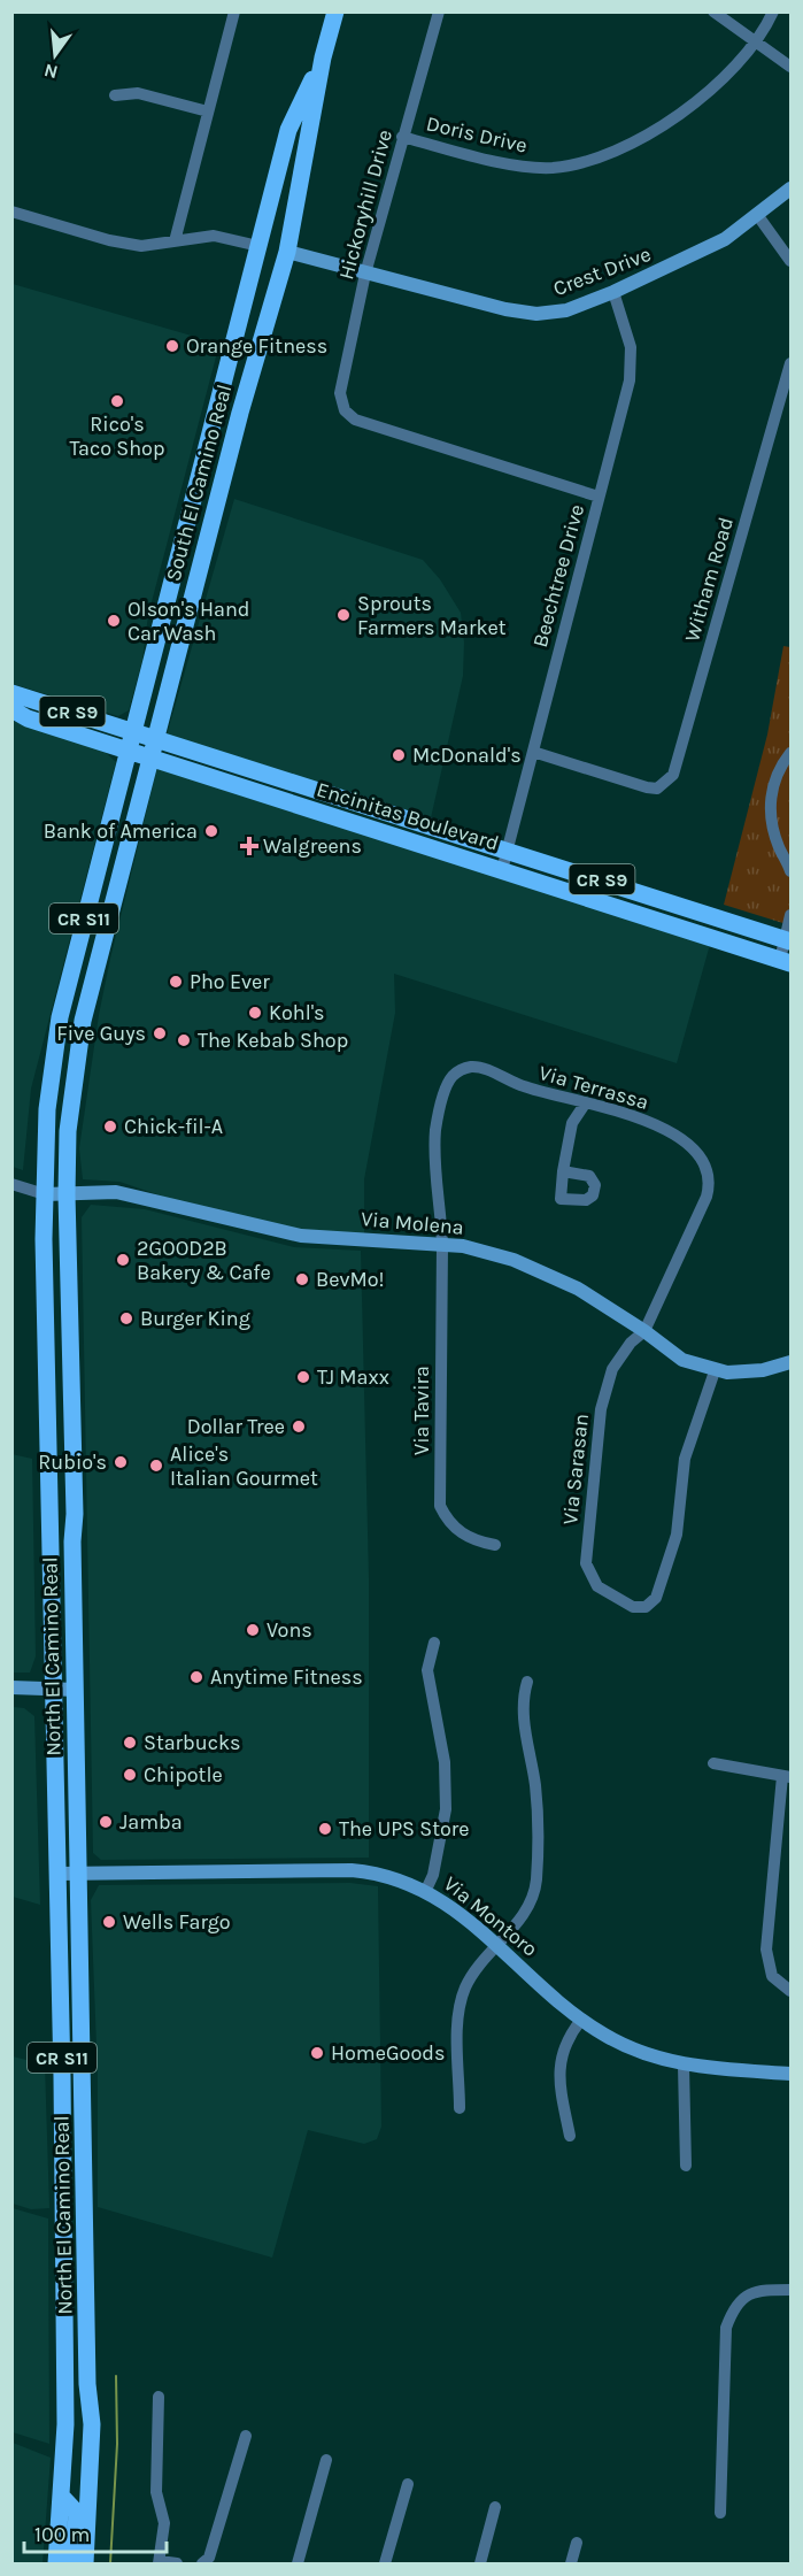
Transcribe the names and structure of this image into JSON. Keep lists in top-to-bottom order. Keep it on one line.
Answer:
{"streets":{"main road":["South El Camino Real","CR S9","Encinitas Boulevard","CR S11","North El Camino Real"],"street":["Doris Drive","Hickoryhill Drive","Crest Drive","Beechtree Drive","Witham Road","Via Terrassa","Via Molena","Via Tavira","Via Sarasan","Via Montoro"]},"crossings":[["Doris Drive","Hickoryhill Drive"],["Hickoryhill Drive","Crest Drive"],["Hickoryhill Drive","Beechtree Drive"],["Crest Drive","South El Camino Real"],["Crest Drive","Beechtree Drive"],["South El Camino Real","Encinitas Boulevard"],["South El Camino Real","North El Camino Real"],["Beechtree Drive","Witham Road"],["Beechtree Drive","Encinitas Boulevard"],["Encinitas Boulevard","North El Camino Real"],["Via Terrassa","Via Molena"],["Via Terrassa","Via Tavira"],["Via Terrassa","Via Sarasan"],["Via Molena","Via Tavira"],["Via Molena","Via Sarasan"],["Via Molena","North El Camino Real"],["North El Camino Real","Via Montoro"]],"places":{"other":["Orange Fitness","Rico's Taco Shop","Sprouts Farmers Market","Olson's Hand Car Wash","McDonald's","Bank of America","Pho Ever","Kohl's","Five Guys","The Kebab Shop","Chick-fil-A","2GOOD2B Bakery & Cafe","BevMo!","Burger King","TJ Maxx","Dollar Tree","Rubio's","Alice's Italian Gourmet","Vons","Anytime Fitness","Starbucks","Chipotle","Jamba","The UPS Store","Wells Fargo","HomeGoods"],"health":["Walgreens"]},"scale_bar":"100 m","north":"bottom"}
